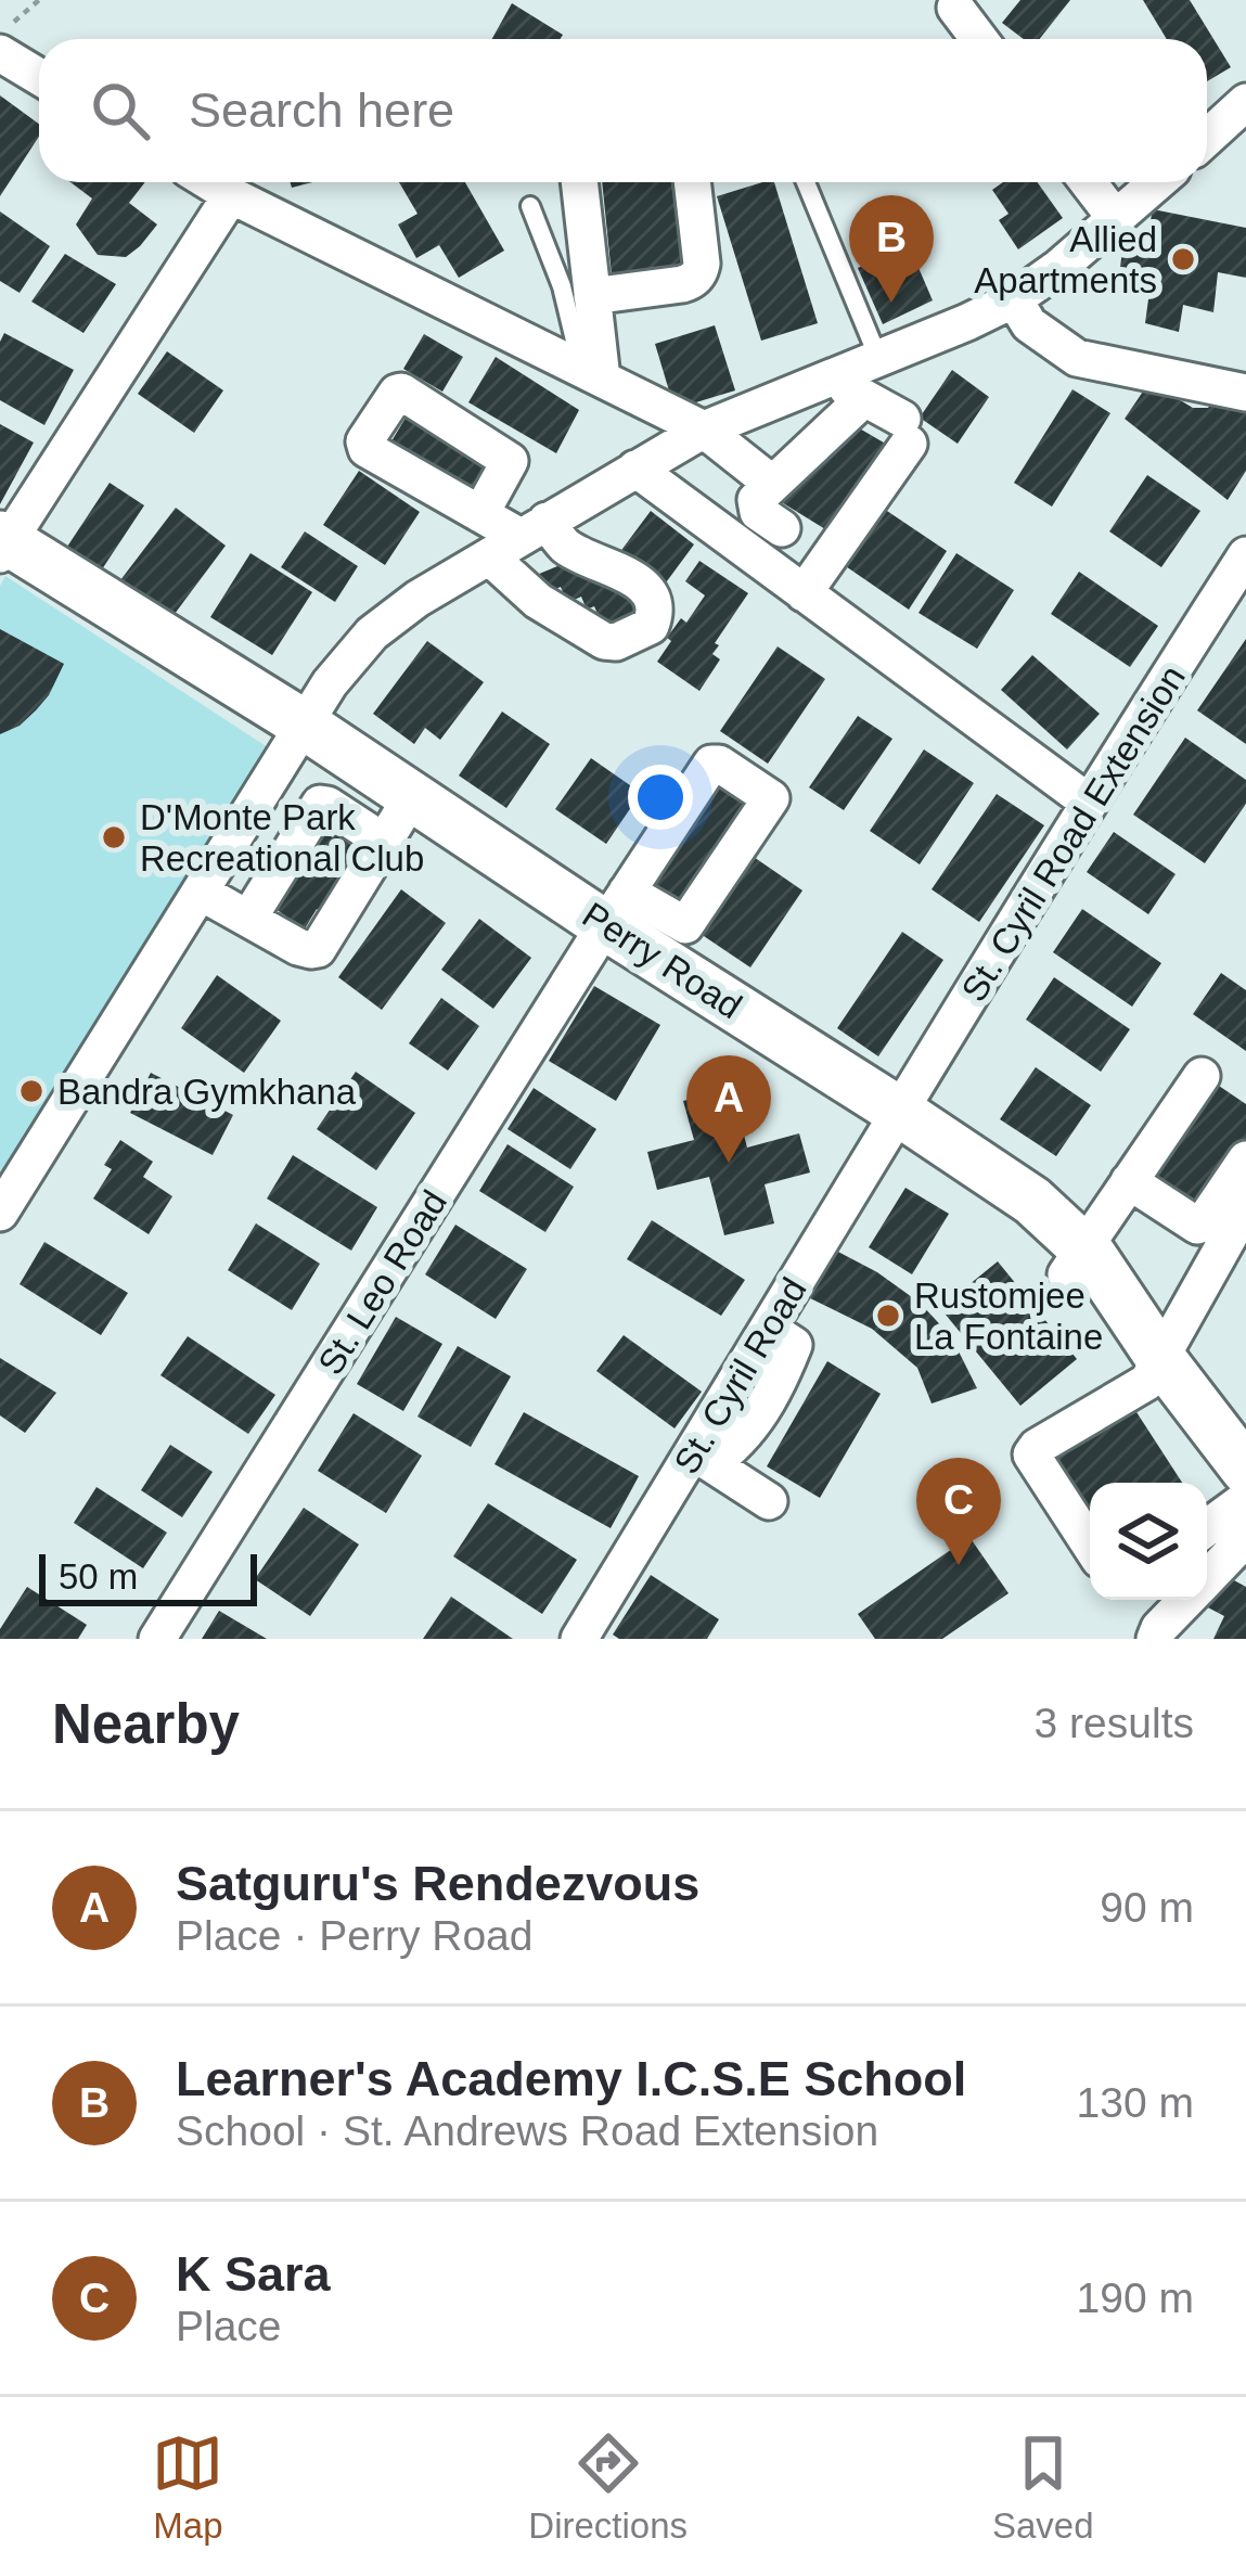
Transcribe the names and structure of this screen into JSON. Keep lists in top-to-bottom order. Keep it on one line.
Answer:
{"streets":{"main road":["Perry Road"],"street":["St. Cyril Road Extension","St. Leo Road","St. Cyril Road"]},"crossings":[["St. Cyril Road Extension","Perry Road"],["St. Cyril Road Extension","St. Cyril Road"],["Perry Road","St. Leo Road"],["Perry Road","St. Cyril Road"]],"places":["Allied Apartments","D'Monte Park Recreational Club","Bandra Gymkhana","Rustomjee La Fontaine"],"scale_bar":"50 m","page":{"search":"Search here","pins":["B","A","C"],"scale":"50 m","heading":["Nearby","3 results"],"list":[{"mark":"A","name":"Satguru's Rendezvous","note":"Place · Perry Road","value":"90 m"},{"mark":"B","name":"Learner's Academy I.C.S.E School","note":"School · St. Andrews Road Extension","value":"130 m"},{"mark":"C","name":"K Sara","note":"Place","value":"190 m"}],"nav":["Map","Directions","Saved"]}}
